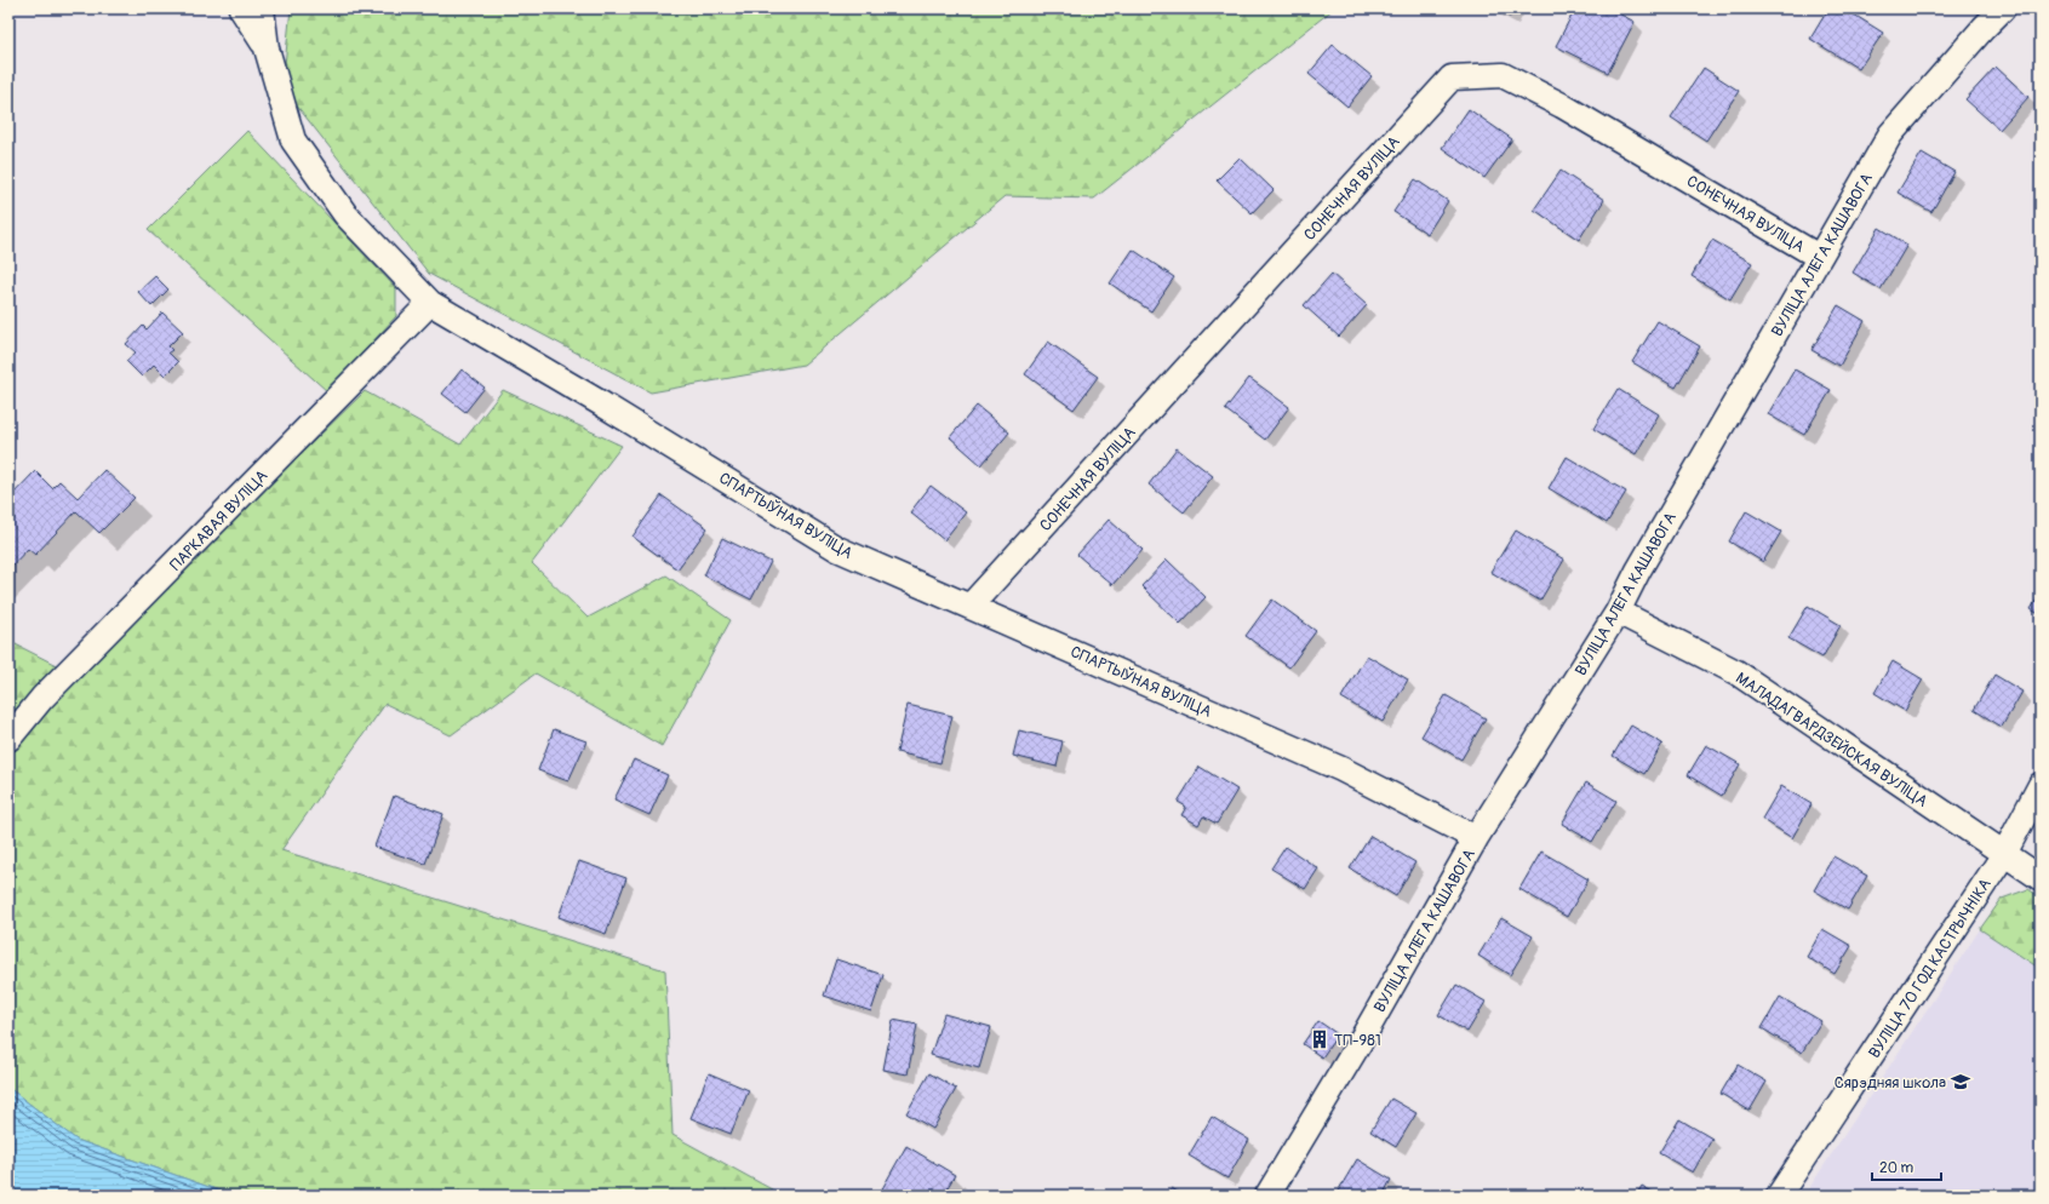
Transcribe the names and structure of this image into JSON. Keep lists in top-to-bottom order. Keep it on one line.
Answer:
{"streets":{"street":["СОНЕЧНАЯ ВУЛІЦА","ВУЛІЦА АЛЕГА КАШАВОГА","СПАРТЫЎНАЯ ВУЛІЦА","ПАРКАВАЯ ВУЛІЦА","МАЛАДАГВАРДЗЕЙСКАЯ ВУЛІЦА","ВУЛІЦА 70 ГОД КАСТРЫЧНІКА"]},"crossings":[["СОНЕЧНАЯ ВУЛІЦА","ВУЛІЦА АЛЕГА КАШАВОГА"],["СОНЕЧНАЯ ВУЛІЦА","СПАРТЫЎНАЯ ВУЛІЦА"],["ВУЛІЦА АЛЕГА КАШАВОГА","СПАРТЫЎНАЯ ВУЛІЦА"],["ВУЛІЦА АЛЕГА КАШАВОГА","МАЛАДАГВАРДЗЕЙСКАЯ ВУЛІЦА"],["СПАРТЫЎНАЯ ВУЛІЦА","ПАРКАВАЯ ВУЛІЦА"],["МАЛАДАГВАРДЗЕЙСКАЯ ВУЛІЦА","ВУЛІЦА 70 ГОД КАСТРЫЧНІКА"]],"places":{"building":["ТП-981"],"school or university":["Сярэдняя школа"]},"scale_bar":"20 m"}
